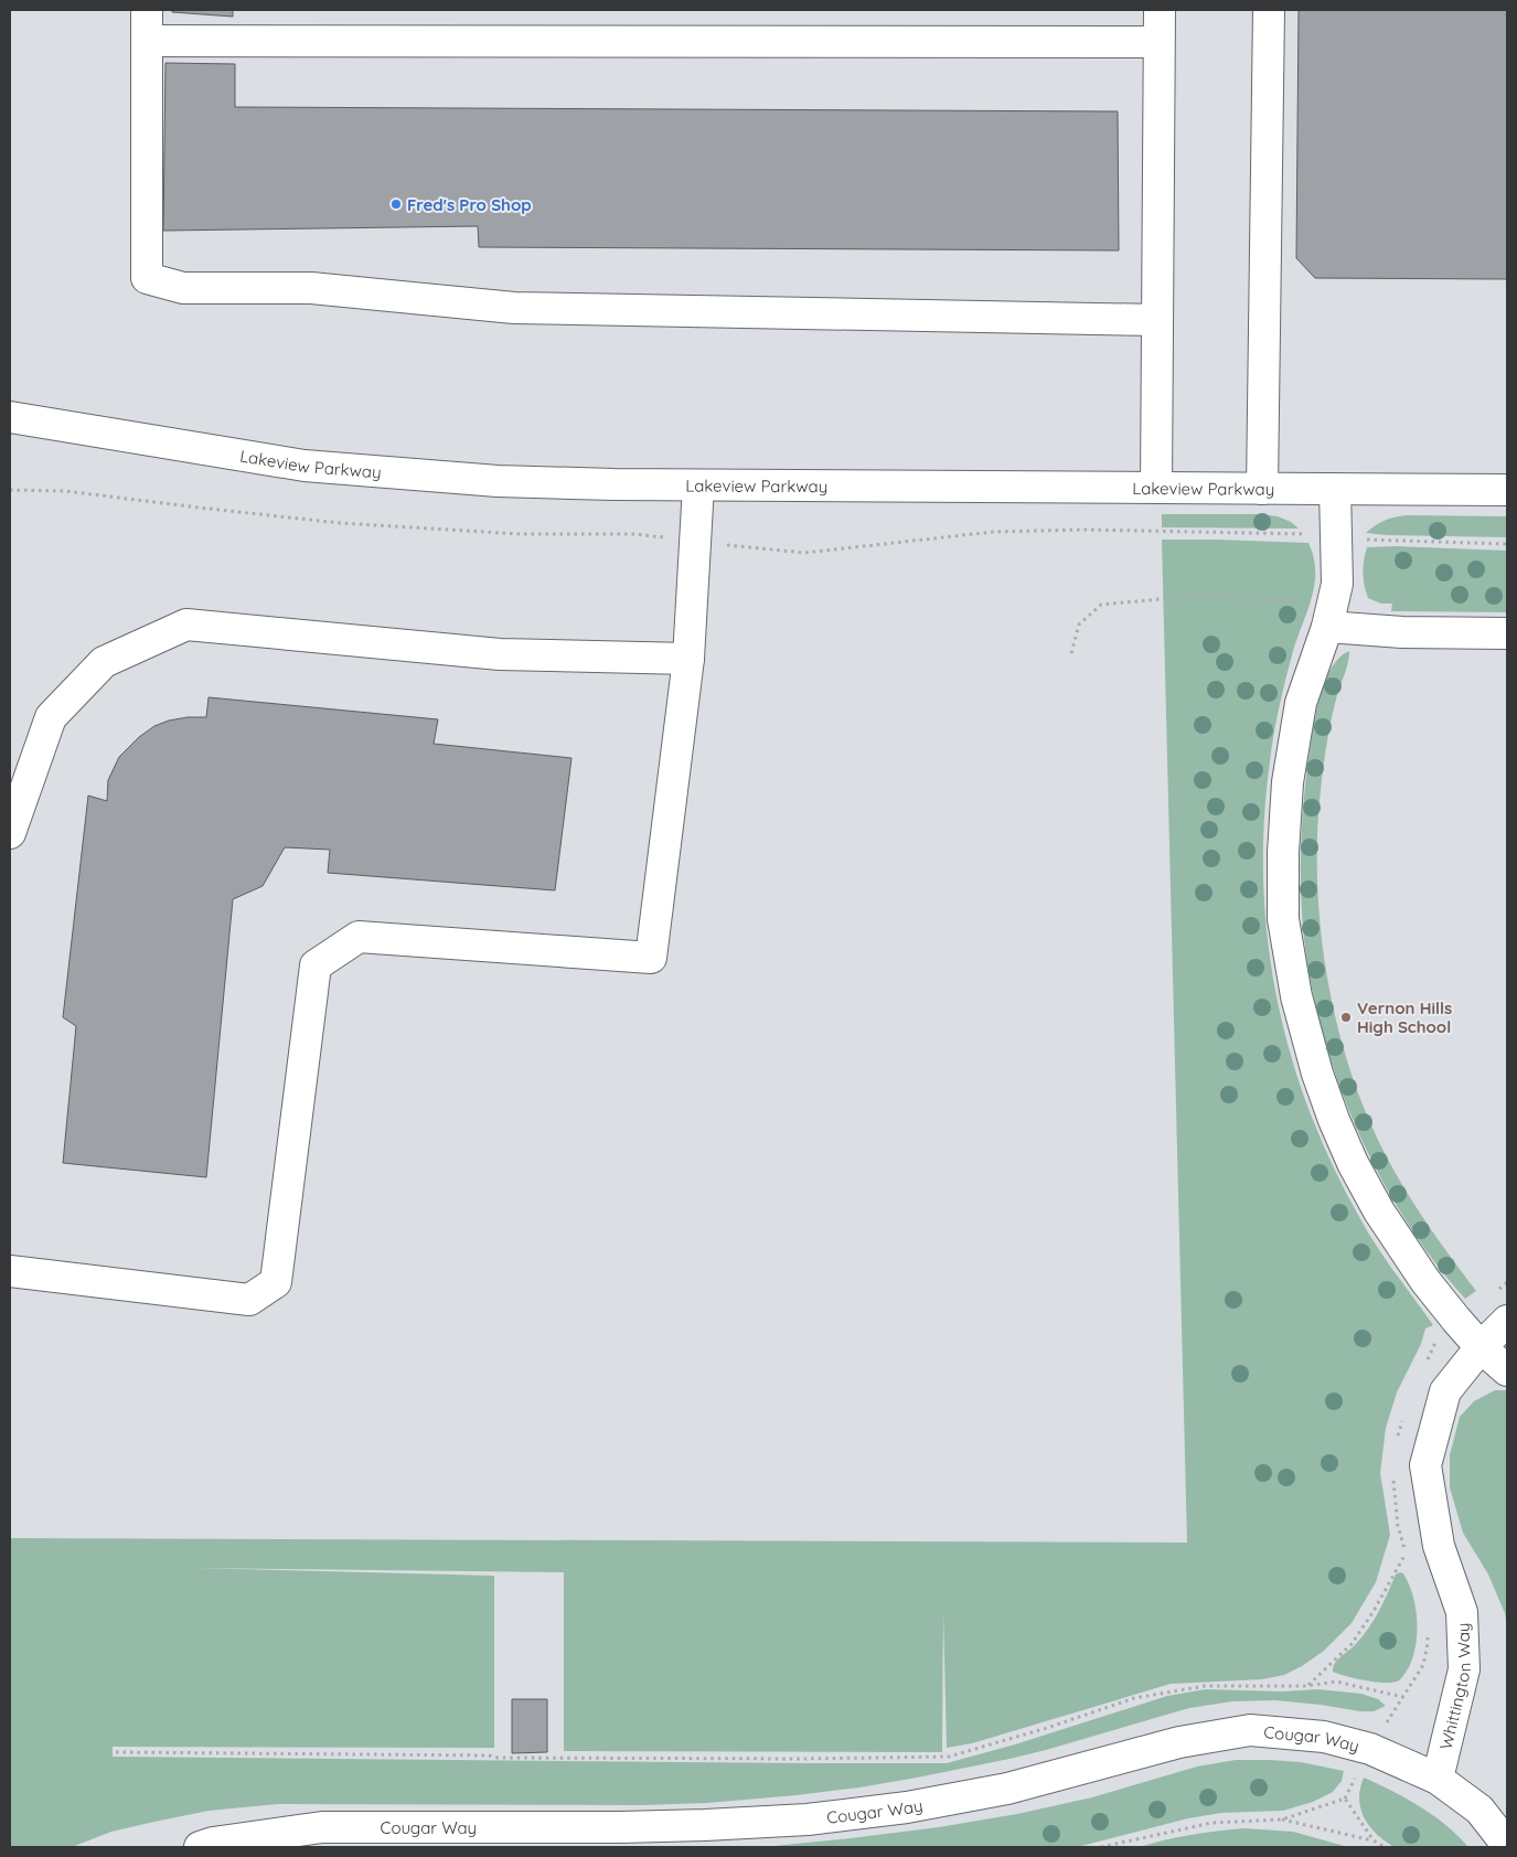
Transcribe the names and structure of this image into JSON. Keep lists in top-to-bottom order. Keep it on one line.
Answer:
{"streets":{"street":["Lakeview Parkway","Whittington Way","Cougar Way"]},"crossings":[["Whittington Way","Cougar Way"]],"places":["Fred's Pro Shop","Vernon Hills High School"]}
